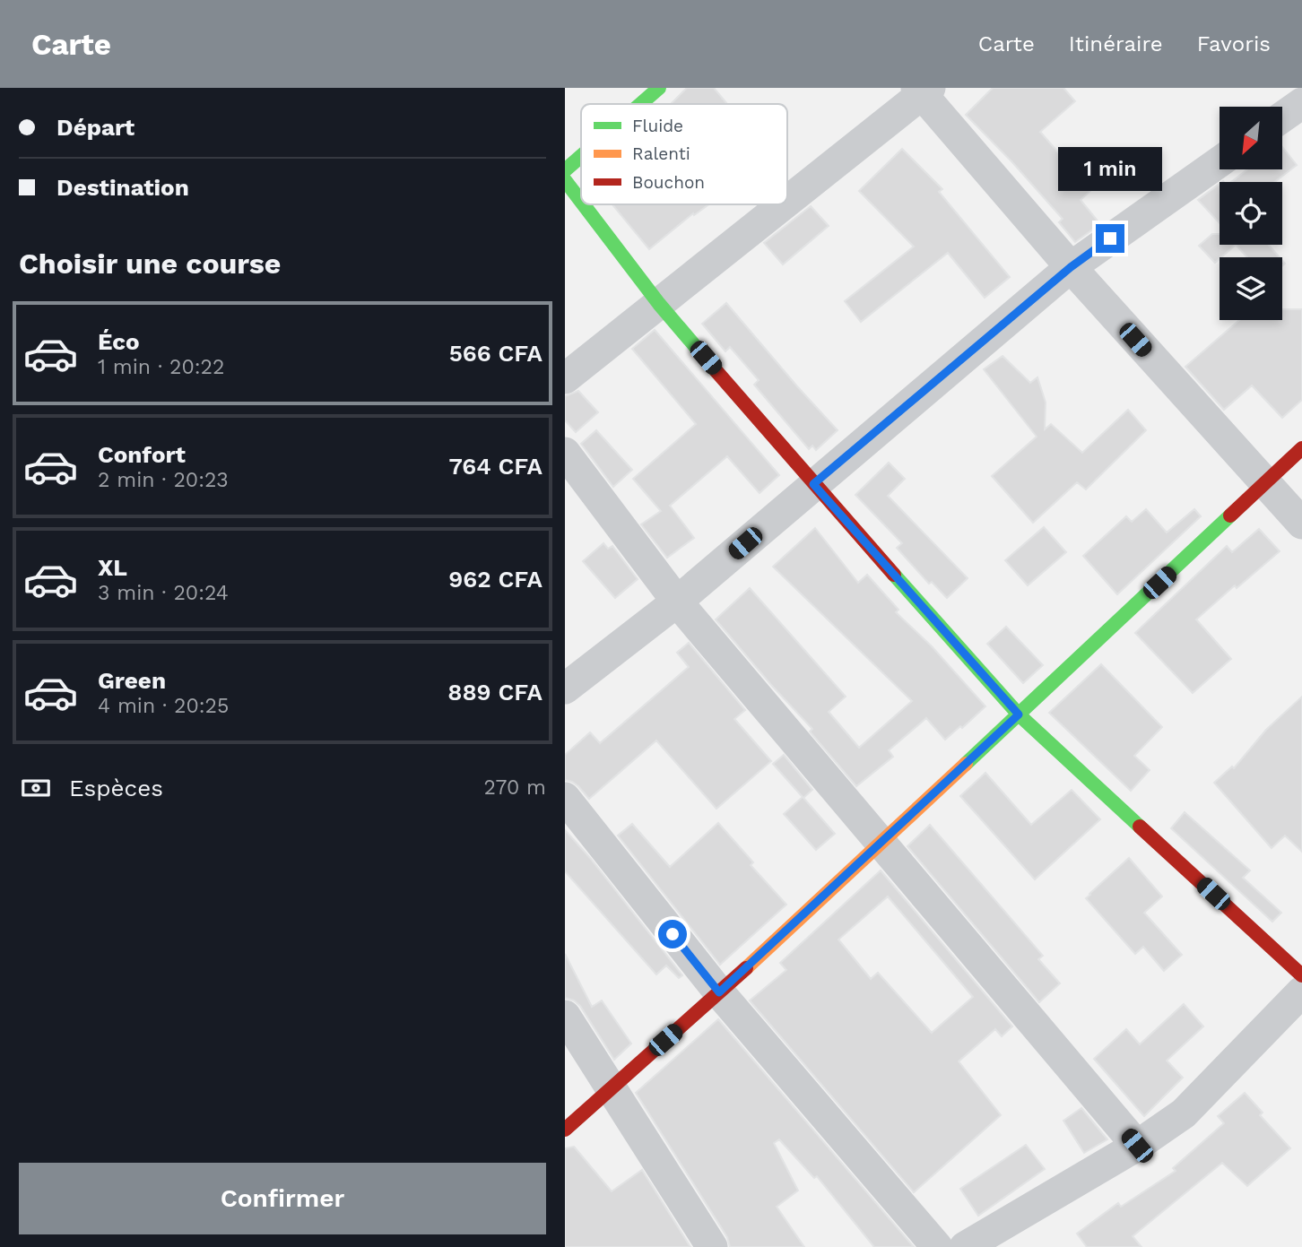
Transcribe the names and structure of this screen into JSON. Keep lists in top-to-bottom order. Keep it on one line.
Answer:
{"legend":["Fluide","Ralenti","Bouchon"],"north":"bottom left","page":{"header":"Carte","nav":["Carte","Itinéraire","Favoris"],"banner":["Départ","Destination"],"bubble":"1 min","heading":"Choisir une course","list":[{"name":"Éco","note":"1 min · 20:22","value":"566 CFA"},{"name":"Confort","note":"2 min · 20:23","value":"764 CFA"},{"name":"XL","note":"3 min · 20:24","value":"962 CFA"},{"name":"Green","note":"4 min · 20:25","value":"889 CFA"}],"pay":["Espèces","270 m"],"buttons":"Confirmer"}}
